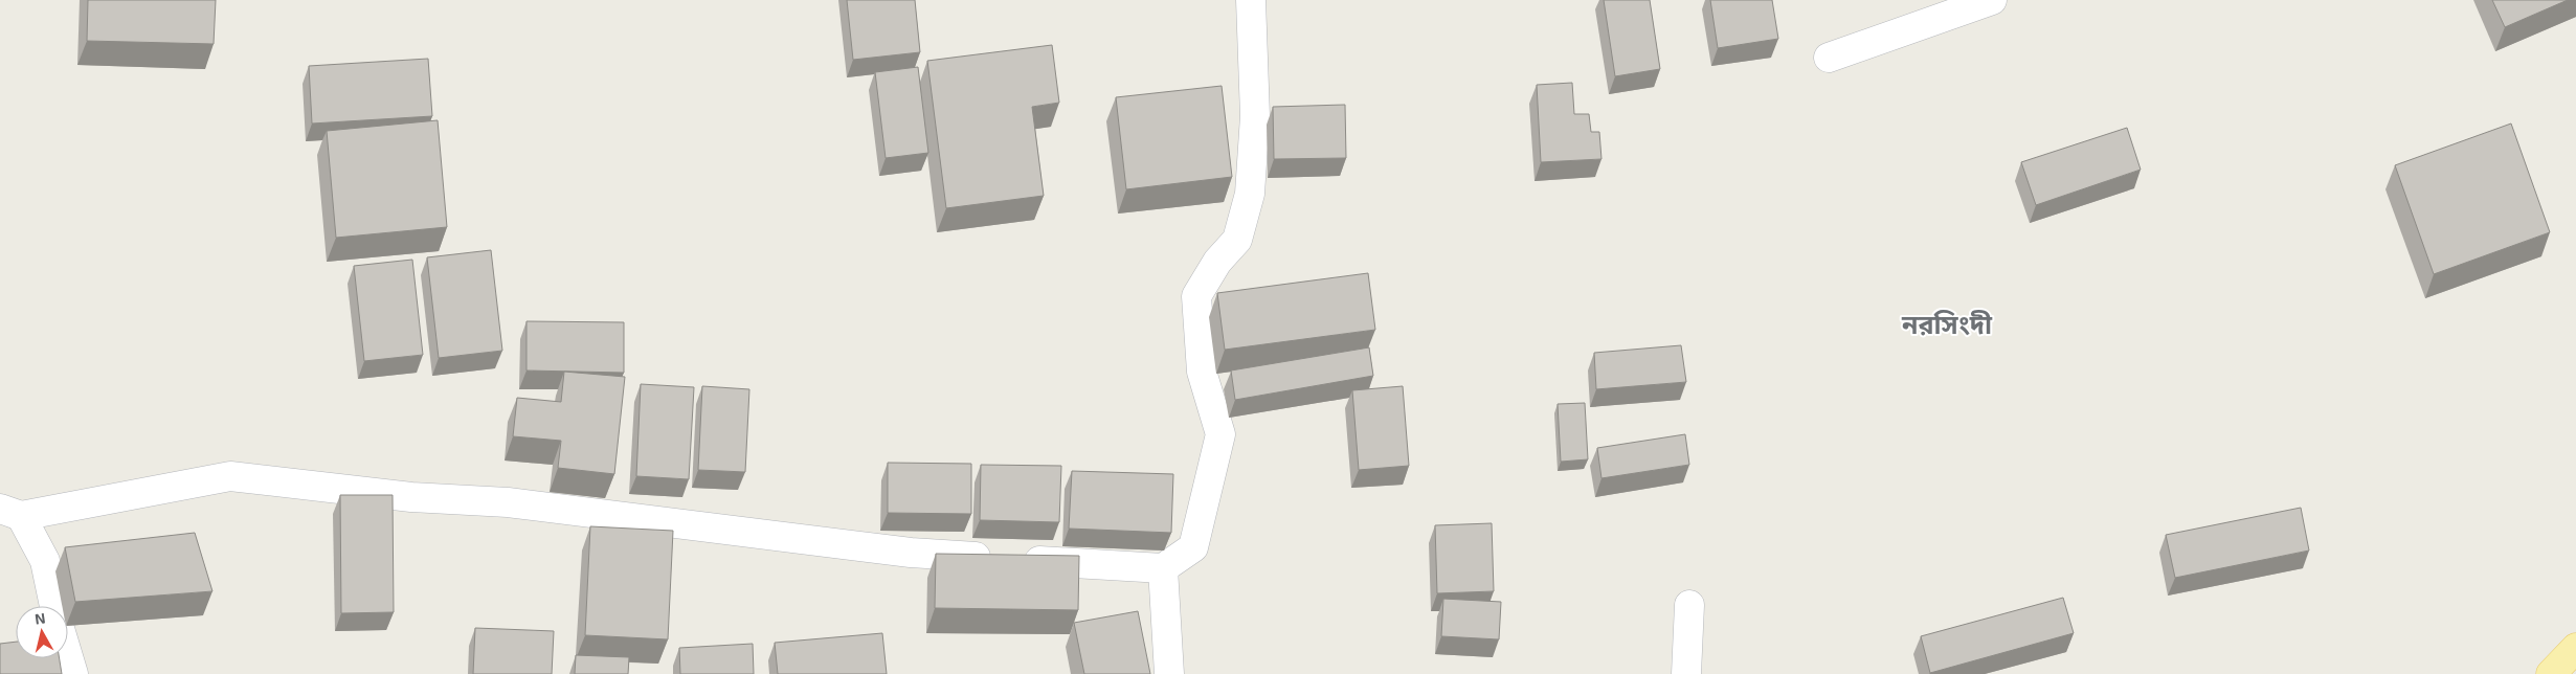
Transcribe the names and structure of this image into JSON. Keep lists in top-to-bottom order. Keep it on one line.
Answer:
{"districts":["নরসিংদী"],"north":"top"}
